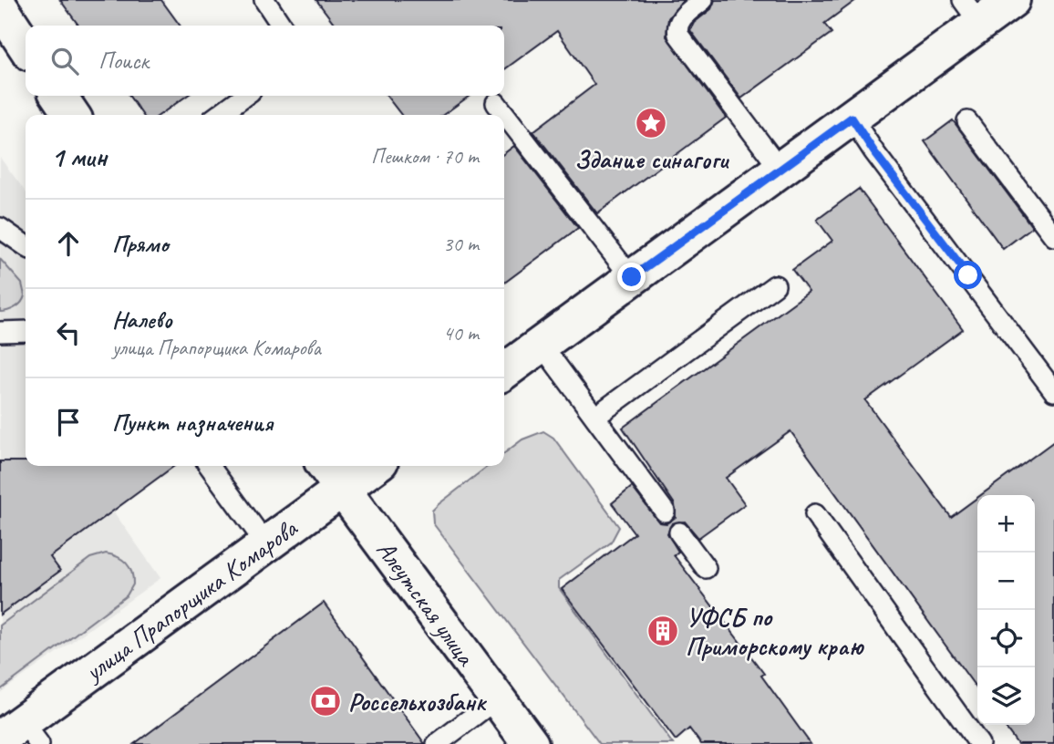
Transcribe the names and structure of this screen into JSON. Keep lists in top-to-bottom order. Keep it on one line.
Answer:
{"streets":{"main road":["улица Прапорщика Комарова","Алеутская улица"]},"crossings":[["улица Прапорщика Комарова","Алеутская улица"]],"places":{"place":["Здание синагоги"],"building":["УФСБ по Приморскому краю"],"bank":["Россельхозбанк"]},"page":{"search":"Поиск","heading":["1 мин","Пешком · 70 m"],"list":[["Прямо","30 m"],["Налево","улица Прапорщика Комарова","40 m"],"Пункт назначения"],"map_buttons":["+","−"]}}
